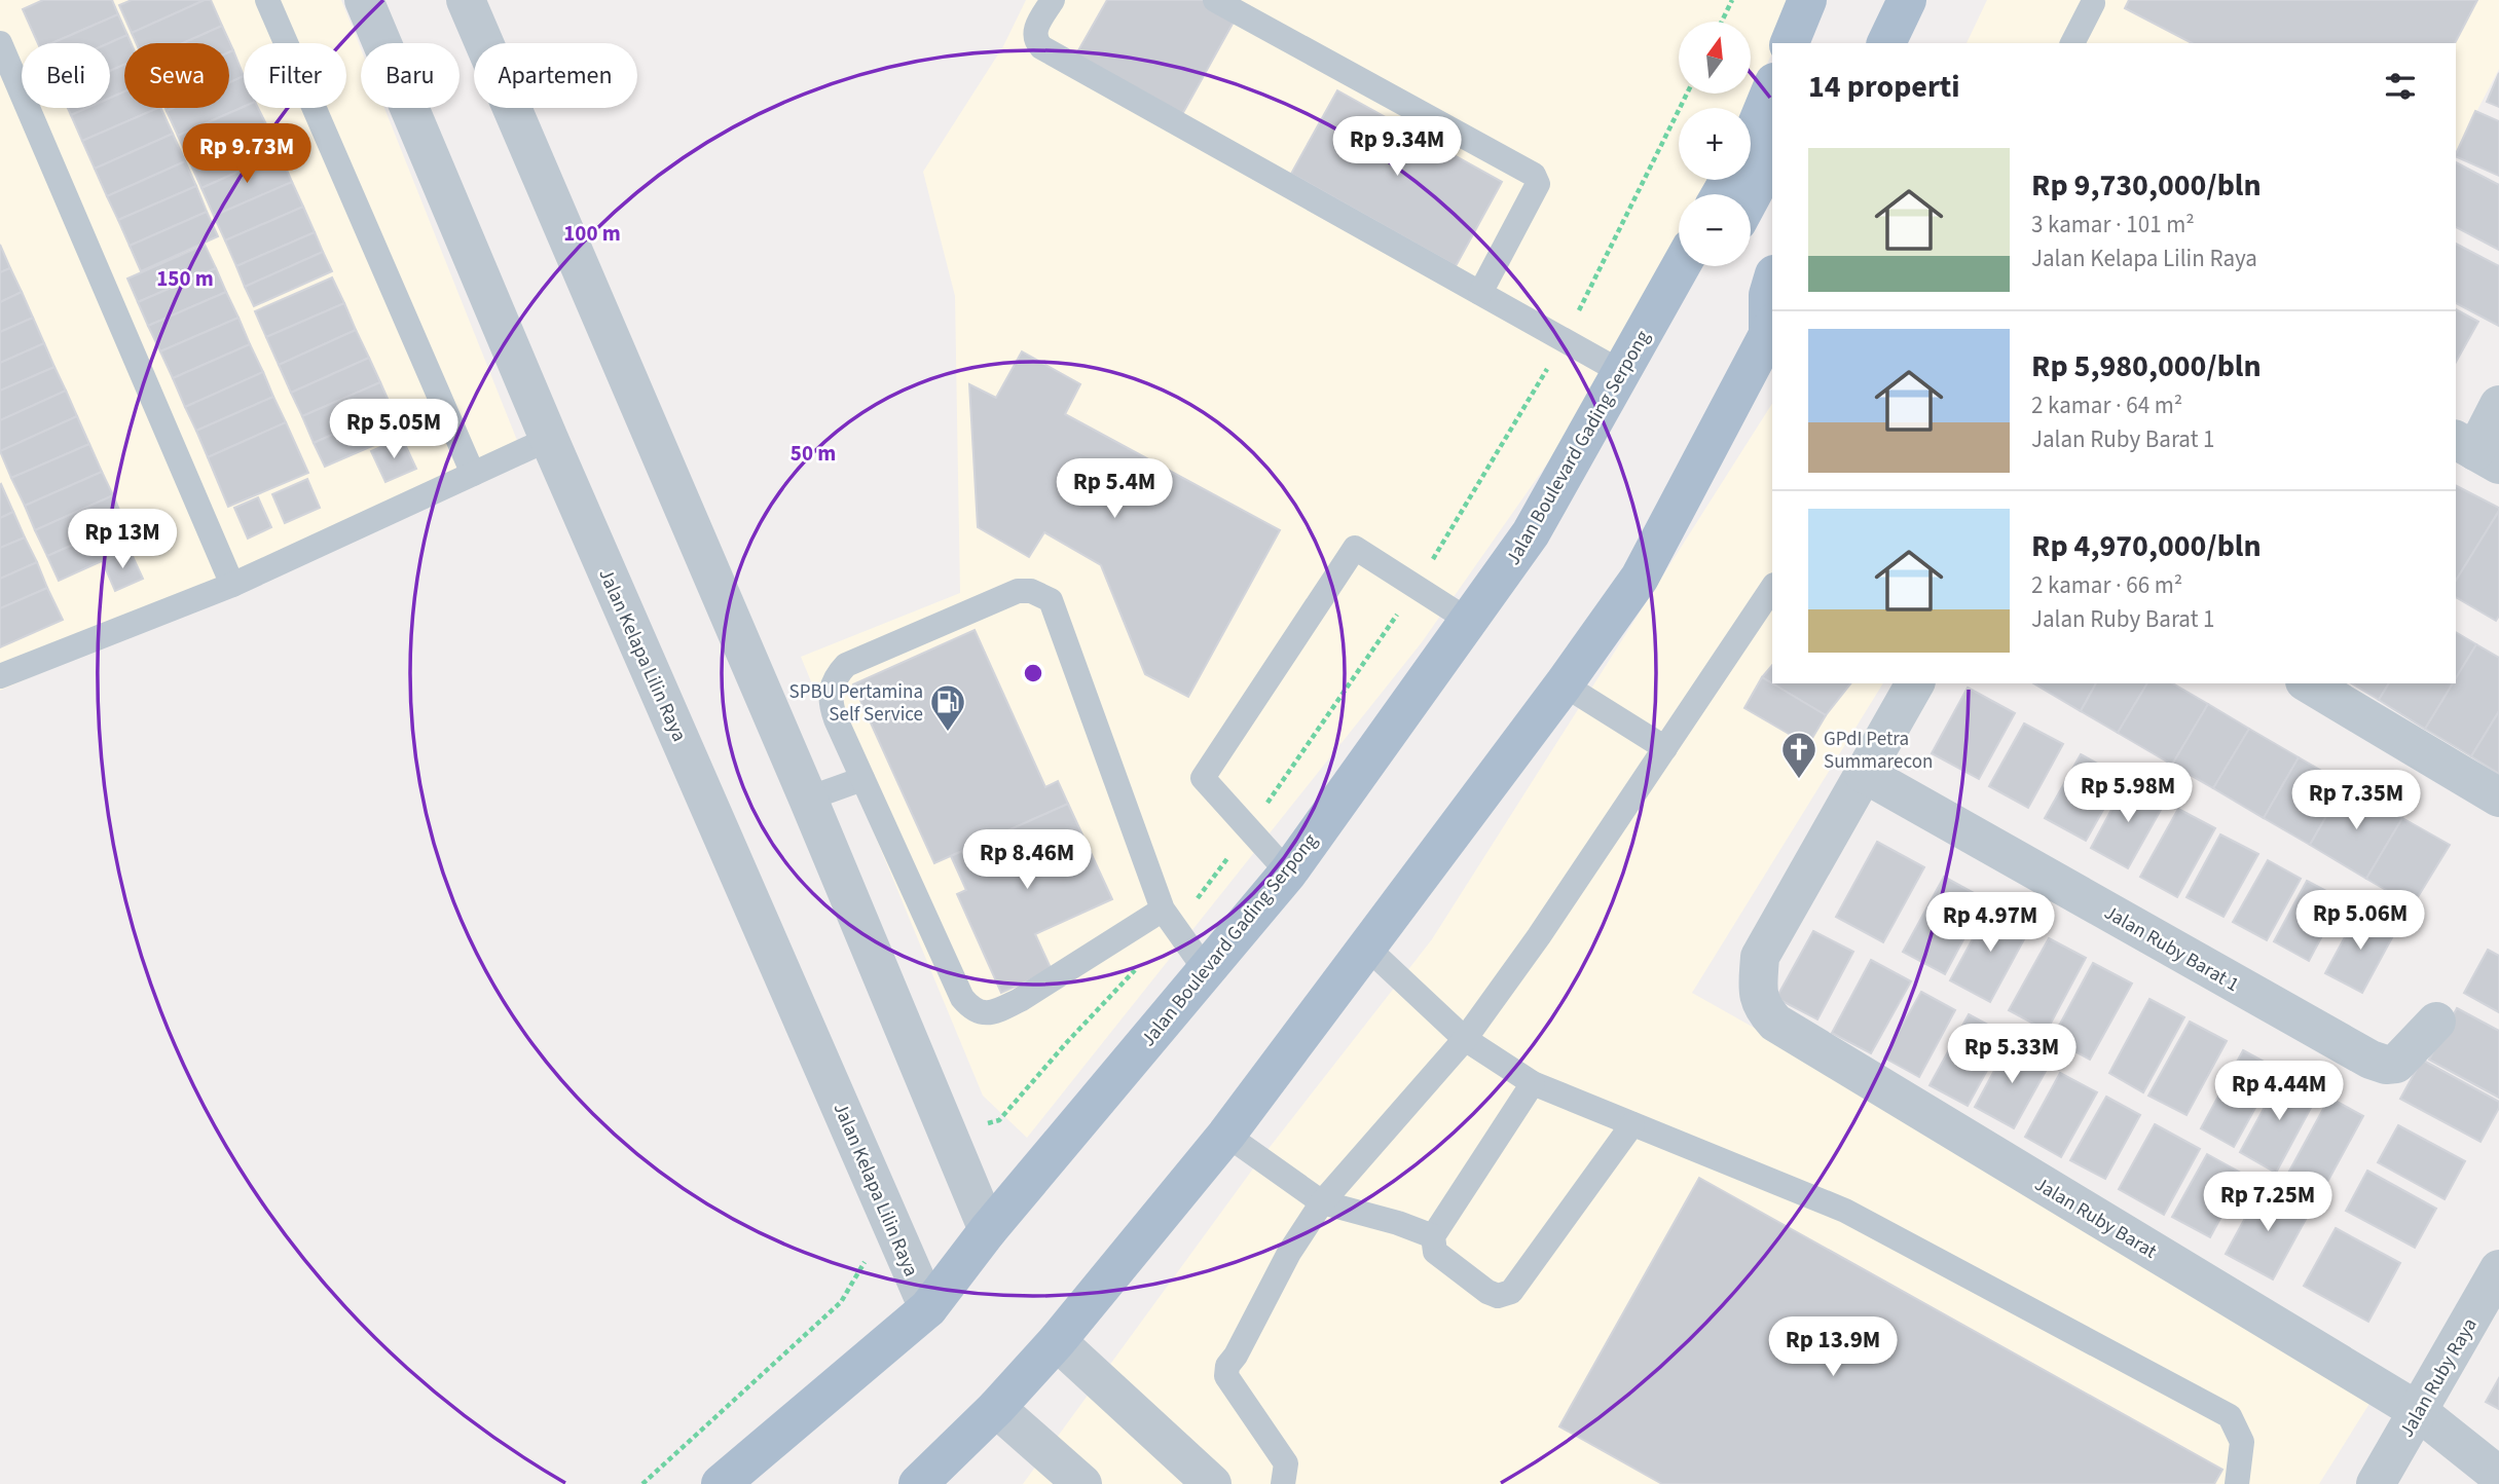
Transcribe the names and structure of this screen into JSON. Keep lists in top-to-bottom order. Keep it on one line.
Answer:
{"streets":{"main road":["Jalan Boulevard Gading Serpong"],"street":["Jalan Kelapa Lilin Raya","Jalan Ruby Barat 1","Jalan Ruby Barat","Jalan Ruby Raya"]},"crossings":[["Jalan Boulevard Gading Serpong","Jalan Kelapa Lilin Raya"],["Jalan Ruby Barat 1","Jalan Ruby Barat"],["Jalan Ruby Barat","Jalan Ruby Raya"]],"places":{"fuel station":["SPBU Pertamina Self Service"],"church":["GPdI Petra Summarecon"]},"north":"top","page":{"map_buttons":["+","−"],"chip":["Beli","Sewa","Filter","Baru","Apartemen"],"heading":"14 properti","price":["Rp 9.34M","Rp 9.73M","Rp 5.05M","Rp 5.4M","Rp 13M","Rp 5.98M","Rp 7.35M","Rp 8.46M","Rp 5.06M","Rp 4.97M","Rp 5.33M","Rp 4.44M","Rp 7.25M","Rp 13.9M"],"list":[{"name":"Rp 9,730,000/bln","note":"3 kamar · 101 m² · Jalan Kelapa Lilin Raya"},{"name":"Rp 5,980,000/bln","note":"2 kamar · 64 m² · Jalan Ruby Barat 1"},{"name":"Rp 4,970,000/bln","note":"2 kamar · 66 m² · Jalan Ruby Barat 1"}]},"rings":["100 m","150 m","50 m"]}
